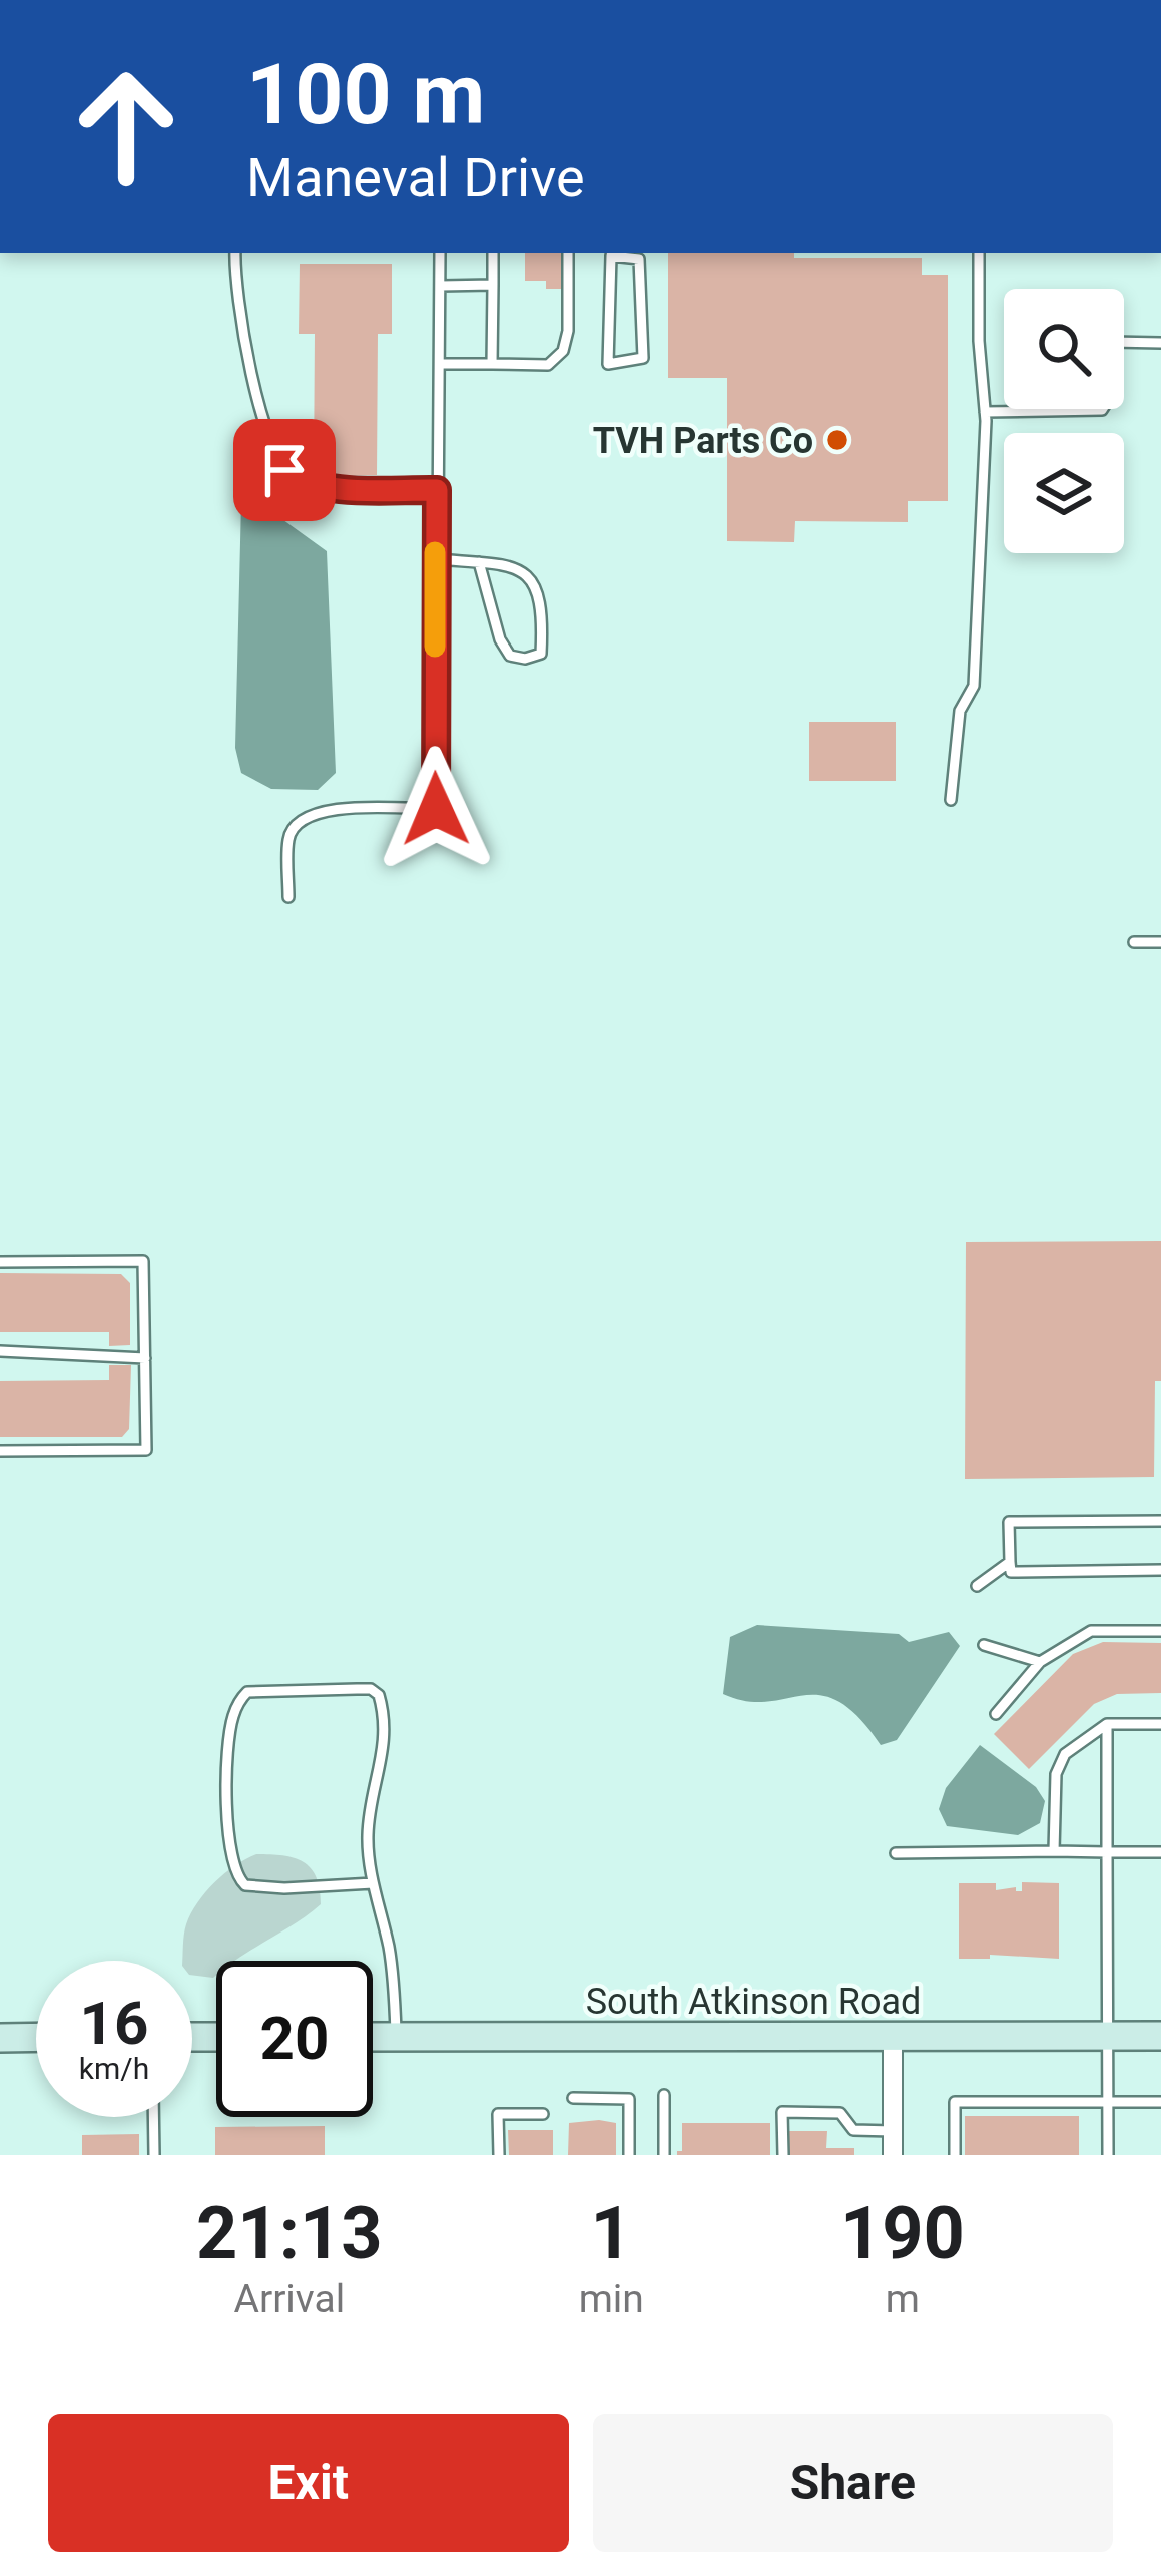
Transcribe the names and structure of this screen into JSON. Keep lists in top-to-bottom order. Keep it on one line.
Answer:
{"streets":{"main road":["South Atkinson Road"]},"places":["TVH Parts Co"],"page":{"turn":["100 m","Maneval Drive"],"speed":"16 km/h","limit":"20","eta":["21:13","Arrival","1","min","190","m"],"buttons":["Exit","Share"]}}
